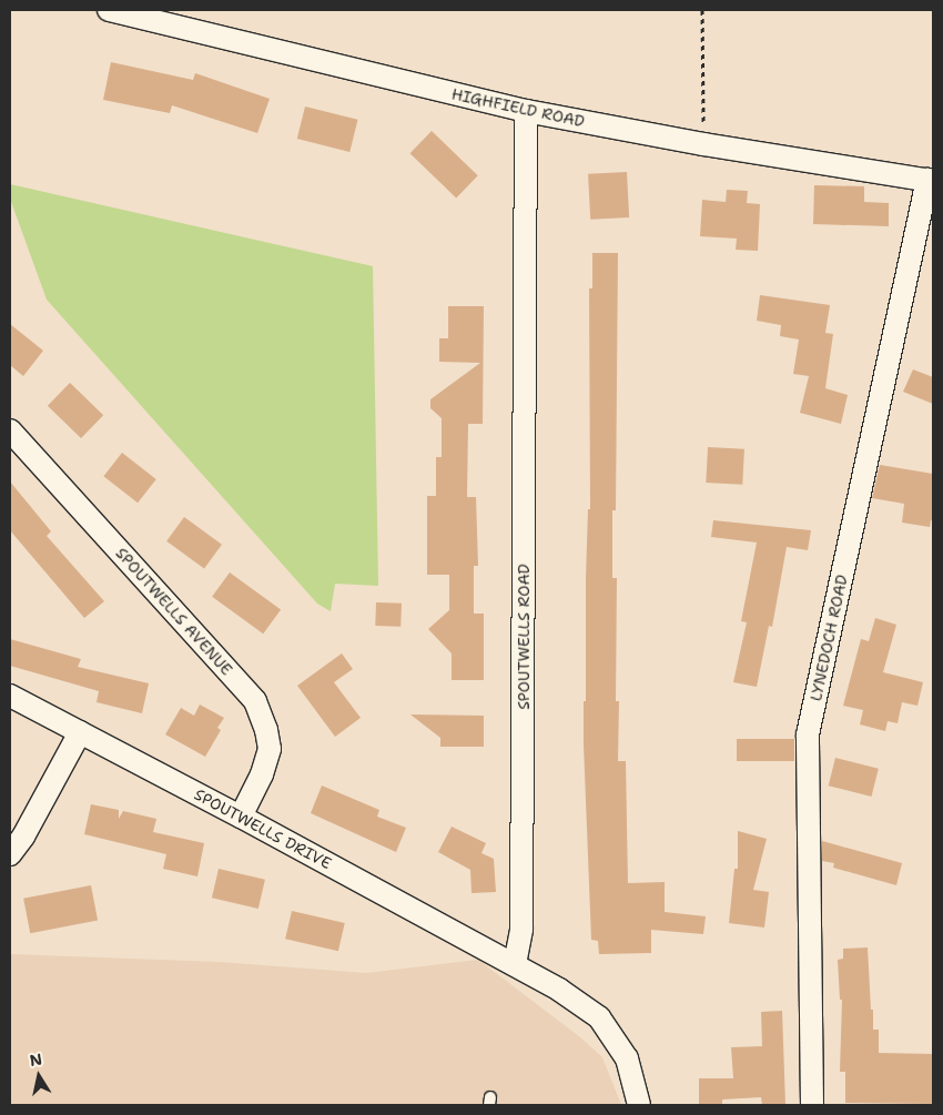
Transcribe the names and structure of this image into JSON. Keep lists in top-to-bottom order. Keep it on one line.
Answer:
{"streets":{"street":["HIGHFIELD ROAD","SPOUTWELLS AVENUE","SPOUTWELLS ROAD","LYNEDOCH ROAD","SPOUTWELLS DRIVE"]},"crossings":[["HIGHFIELD ROAD","SPOUTWELLS ROAD"],["HIGHFIELD ROAD","LYNEDOCH ROAD"],["SPOUTWELLS AVENUE","SPOUTWELLS DRIVE"],["SPOUTWELLS ROAD","SPOUTWELLS DRIVE"]],"north":"top"}
